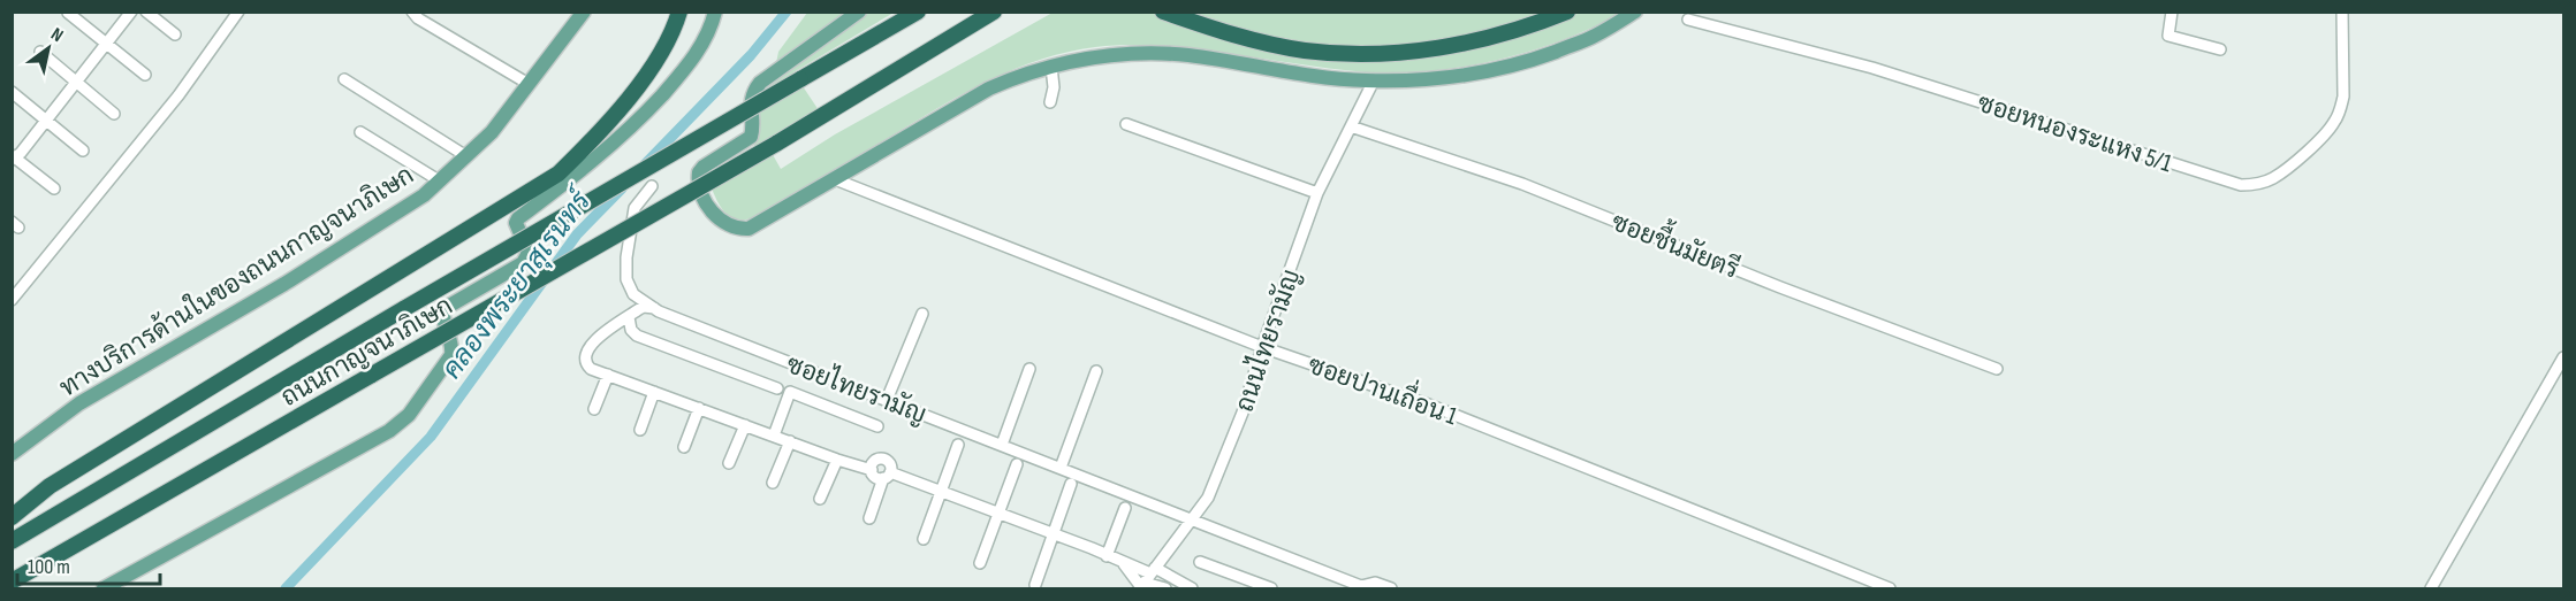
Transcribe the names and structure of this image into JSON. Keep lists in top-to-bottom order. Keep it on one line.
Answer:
{"streets":{"highway":["ถนนกาญจนาภิเษก"],"main road":["ทางบริการด้านในของถนนกาญจนาภิเษก"],"street":["ซอยหนองระแหง 5/1","ซอยชื้นมัยตรี","ถนนไทยรามัญ","ซอยไทยรามัญ","ซอยปานเถื่อน 1"]},"crossings":[["ซอยชื้นมัยตรี","ถนนไทยรามัญ"],["ถนนไทยรามัญ","ซอยไทยรามัญ"],["ถนนไทยรามัญ","ซอยปานเถื่อน 1"]],"water":["คลองพระยาสุเรนทร์"],"scale_bar":"100 m","north":"top right"}
